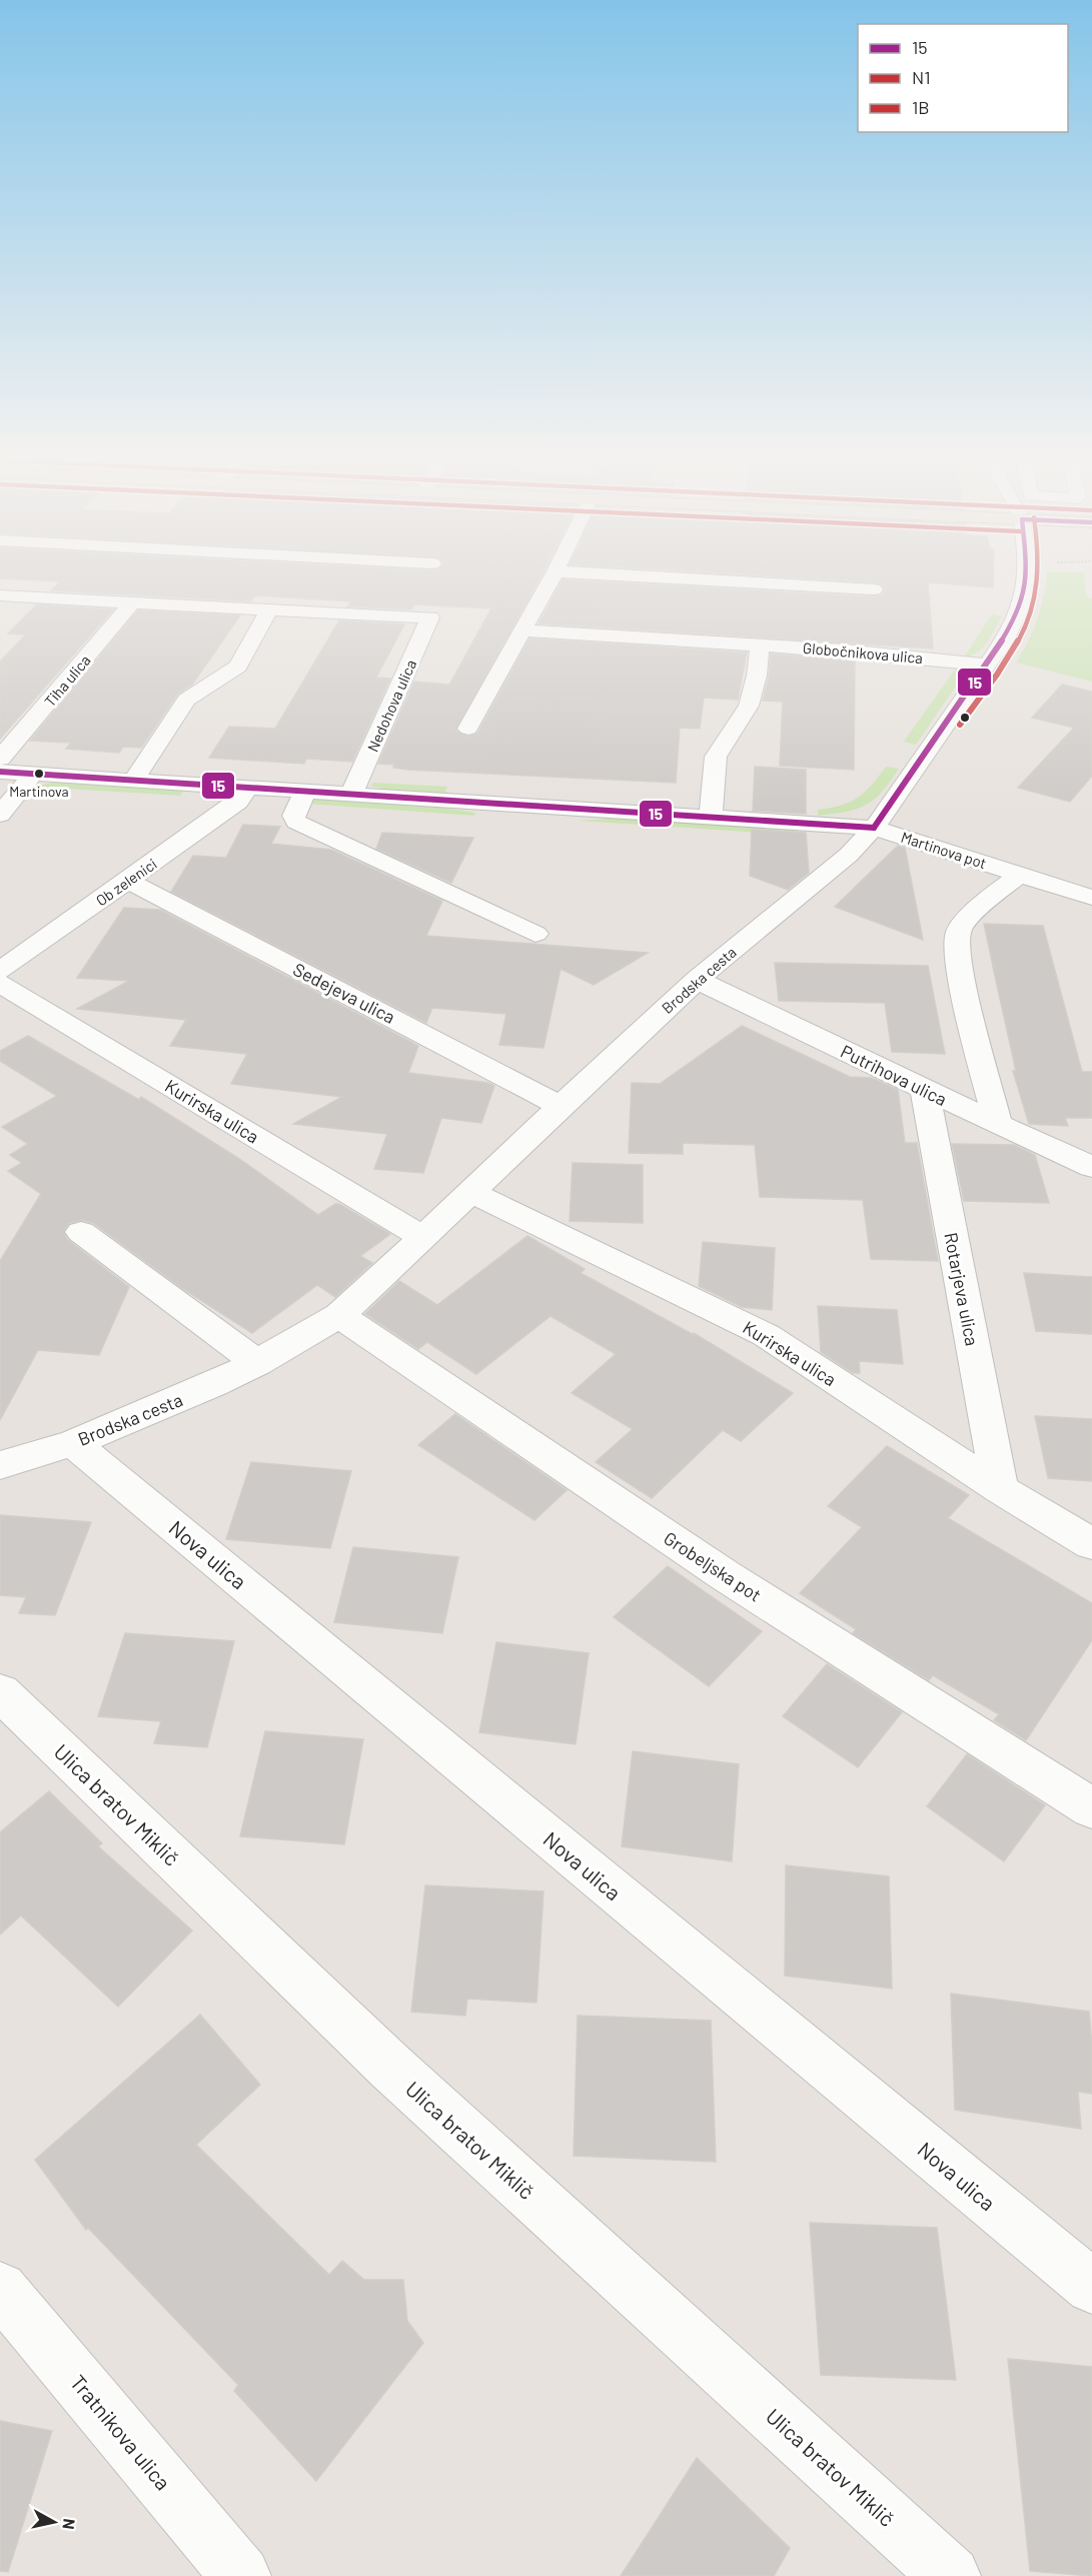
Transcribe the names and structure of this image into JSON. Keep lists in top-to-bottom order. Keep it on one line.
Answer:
{"streets":{"street":["Globočnikova ulica","Tiha ulica","Nedohova ulica","Martinova pot","Ob zelenici","Brodska cesta","Sedejeva ulica","Putrihova ulica","Kurirska ulica","Rotarjeva ulica","Nova ulica","Grobeljska pot","Ulica bratov Miklič","Tratnikova ulica"]},"crossings":[["Globočnikova ulica","Brodska cesta"],["Nedohova ulica","Martinova pot"],["Martinova pot","Ob zelenici"],["Martinova pot","Brodska cesta"],["Ob zelenici","Sedejeva ulica"],["Brodska cesta","Sedejeva ulica"],["Brodska cesta","Putrihova ulica"],["Brodska cesta","Kurirska ulica"],["Brodska cesta","Nova ulica"],["Brodska cesta","Grobeljska pot"],["Putrihova ulica","Rotarjeva ulica"],["Kurirska ulica","Rotarjeva ulica"]],"places":["Martinova"],"lines":["transit line 15","transit line N1"],"legend":["15","N1","1B"],"north":"right"}
